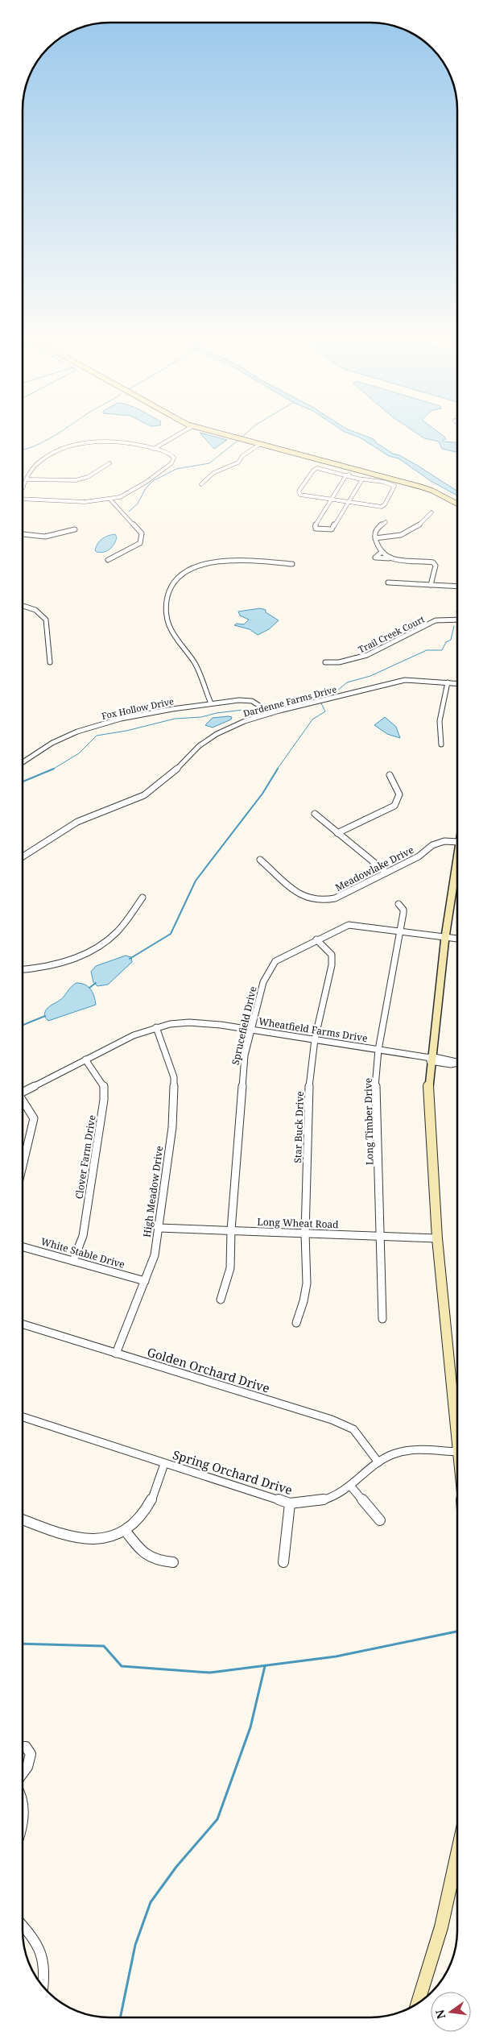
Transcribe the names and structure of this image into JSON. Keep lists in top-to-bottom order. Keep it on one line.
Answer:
{"streets":{"street":["Trail Creek Court","Dardenne Farms Drive","Fox Hollow Drive","Meadowlake Drive","Sprucefield Drive","Wheatfield Farms Drive","Long Timber Drive","Star Buck Drive","Clover Farm Drive","High Meadow Drive","Long Wheat Road","White Stable Drive","Golden Orchard Drive","Spring Orchard Drive"]},"crossings":[["Dardenne Farms Drive","Fox Hollow Drive"],["Sprucefield Drive","Wheatfield Farms Drive"],["Sprucefield Drive","Long Timber Drive"],["Sprucefield Drive","Star Buck Drive"],["Sprucefield Drive","Long Wheat Road"],["Wheatfield Farms Drive","Long Timber Drive"],["Wheatfield Farms Drive","Star Buck Drive"],["Wheatfield Farms Drive","Clover Farm Drive"],["Wheatfield Farms Drive","High Meadow Drive"],["Long Timber Drive","Long Wheat Road"],["Star Buck Drive","Long Wheat Road"],["Clover Farm Drive","White Stable Drive"],["High Meadow Drive","Long Wheat Road"],["High Meadow Drive","White Stable Drive"],["High Meadow Drive","Golden Orchard Drive"],["Golden Orchard Drive","Spring Orchard Drive"]],"north":"left"}
